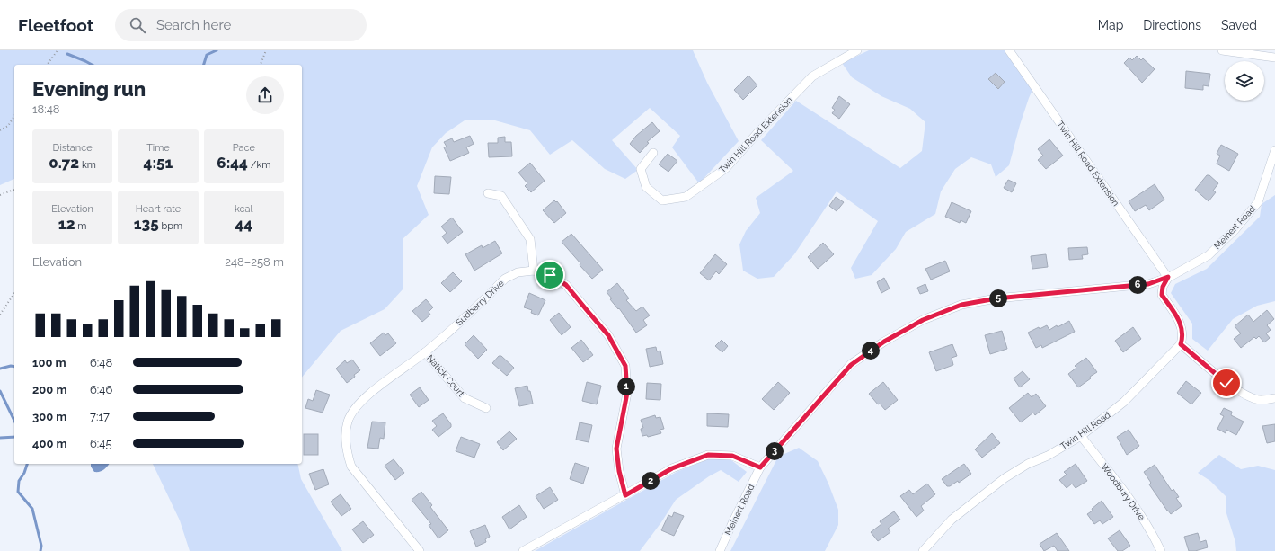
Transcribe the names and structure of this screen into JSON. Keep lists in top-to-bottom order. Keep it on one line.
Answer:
{"streets":{"street":["Twin Hill Road Extension","Meinert Road","Sudberry Drive","Natick Court","Twin Hill Road","Woodbury Drive"]},"crossings":[["Twin Hill Road Extension","Meinert Road"],["Sudberry Drive","Natick Court"],["Twin Hill Road","Woodbury Drive"]],"page":{"header":"Fleetfoot","search":"Search here","nav":["Map","Directions","Saved"],"heading":["Evening run","18:48"],"stats":[["Distance","0.72 km"],["Time","4:51"],["Pace","6:44 /km"],["Elevation","12 m"],["Heart rate","135 bpm"],["kcal","44"]],"chart":["Elevation","248–258 m"],"pins":["6","5","4","1","3","2"],"list":[{"name":"100 m","note":"6:48"},{"name":"200 m","note":"6:46"},{"name":"300 m","note":"7:17"},{"name":"400 m","note":"6:45"}]}}
